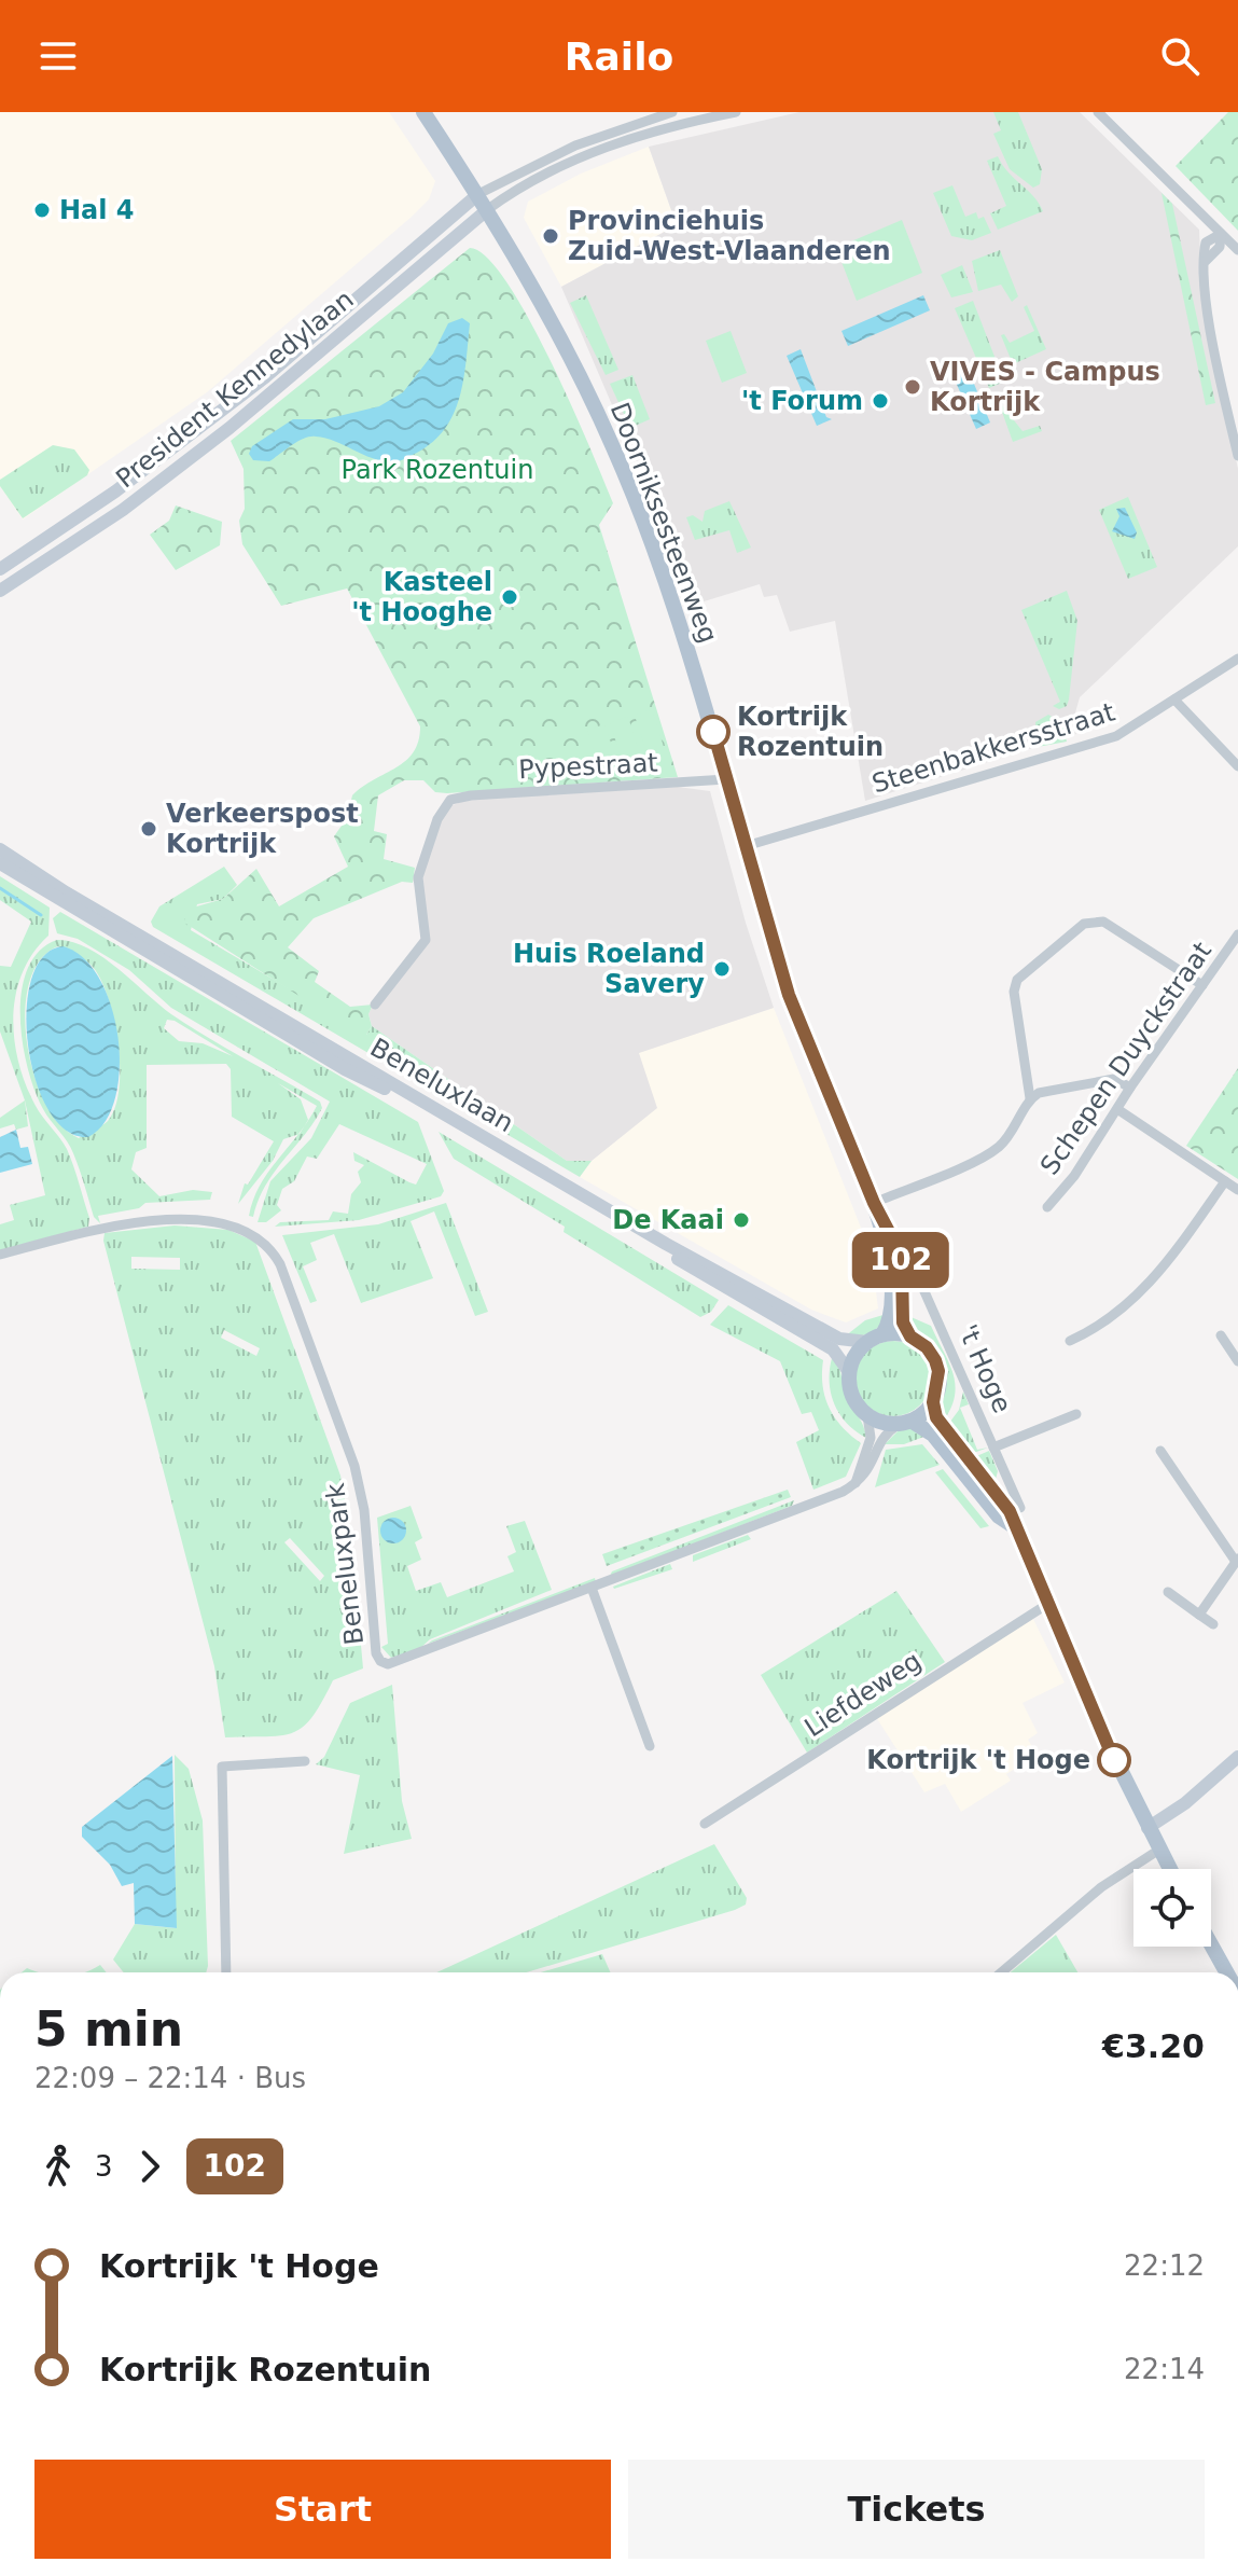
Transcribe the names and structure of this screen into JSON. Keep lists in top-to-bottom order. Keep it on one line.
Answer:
{"streets":{"main road":["President Kennedylaan","Doorniksesteenweg","Beneluxlaan","'t Hoge"],"street":["Steenbakkersstraat","Pypestraat","Schepen Duyckstraat","Beneluxpark","Liefdeweg"]},"crossings":[["President Kennedylaan","Doorniksesteenweg"],["Doorniksesteenweg","Steenbakkersstraat"],["Doorniksesteenweg","Pypestraat"],["Doorniksesteenweg","'t Hoge"],["Beneluxlaan","'t Hoge"]],"parks":["Park Rozentuin"],"places":["Hal 4","Provinciehuis Zuid-West-Vlaanderen","VIVES - Campus Kortrijk","'t Forum","Kasteel 't Hooghe","Kortrijk Rozentuin","Verkeerspost Kortrijk","Huis Roeland Savery","De Kaai","Kortrijk 't Hoge"],"lines":["bus line 102"],"page":{"header":"Railo","on_map":"102","heading":["5 min","22:09 – 22:14 · Bus","€3.20"],"legs":["3","102"],"list":[{"name":"Kortrijk 't Hoge","value":"22:12"},{"name":"Kortrijk Rozentuin","value":"22:14"}],"buttons":["Start","Tickets"]}}
